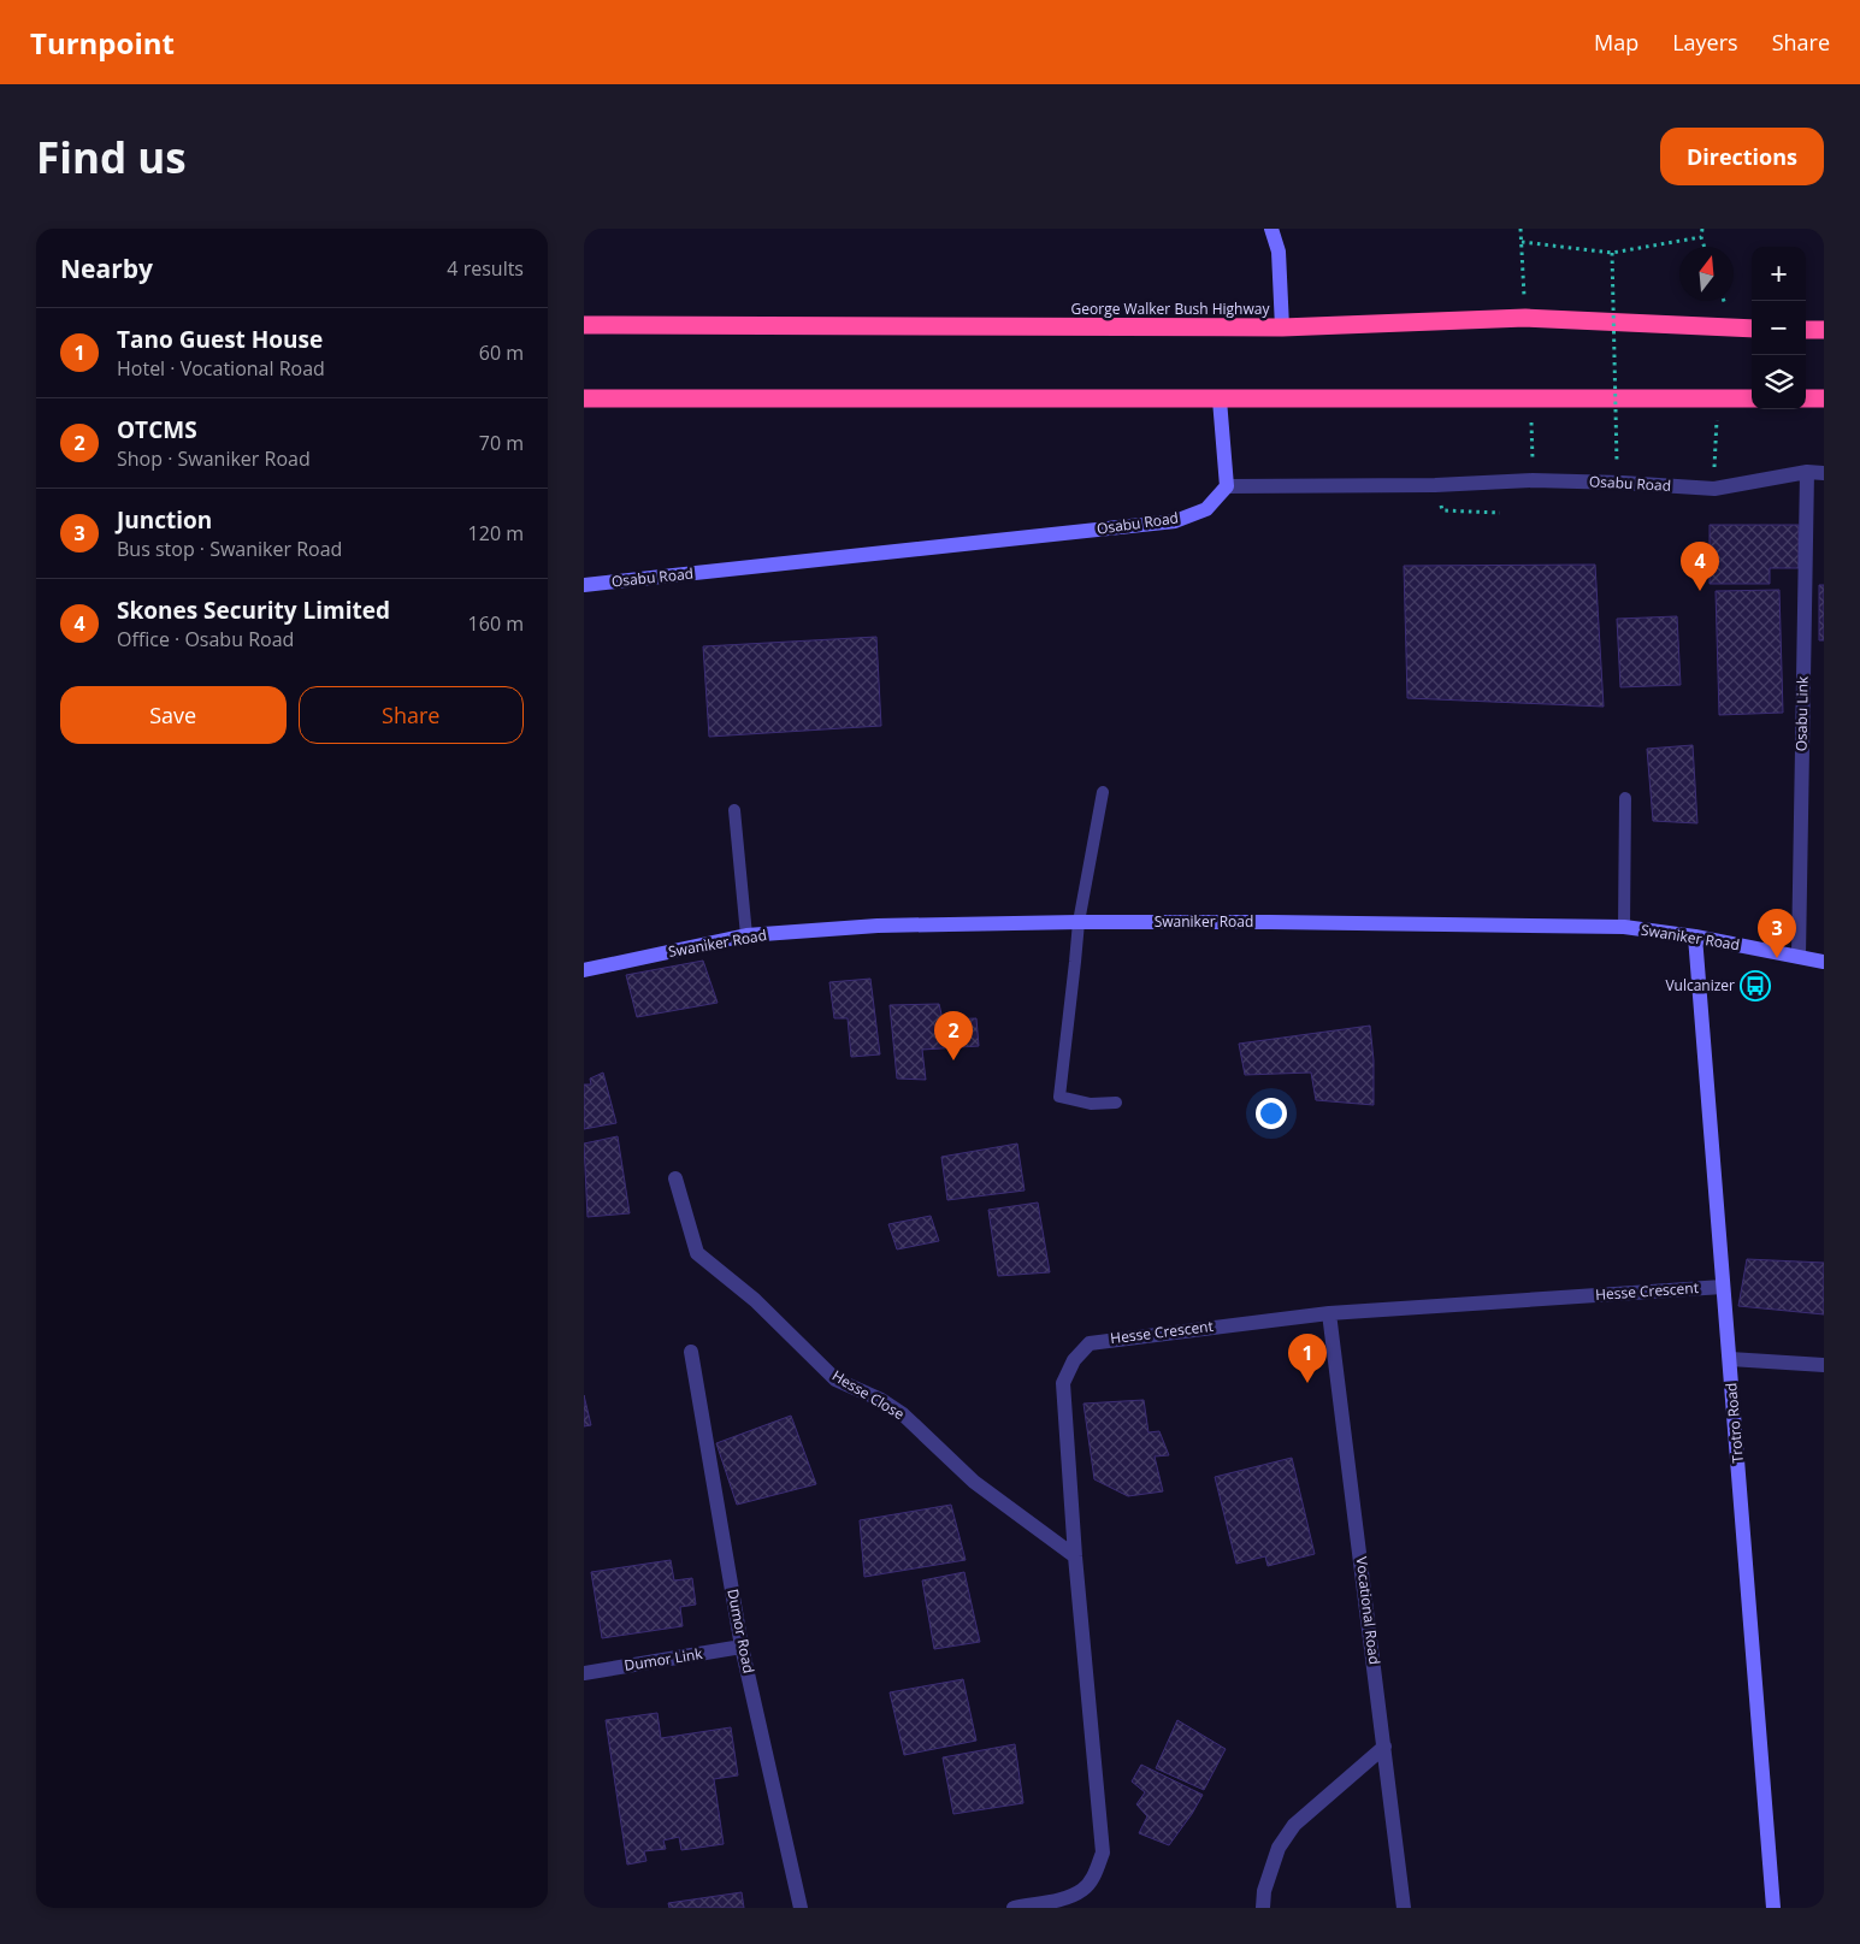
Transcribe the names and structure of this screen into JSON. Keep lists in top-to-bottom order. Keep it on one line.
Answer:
{"streets":{"highway":["George Walker Bush Highway"],"street":["Osabu Road","Osabu Link","Swaniker Road","Hesse Crescent","Hesse Close","Trotro Road","Vocational Road","Dumor Road","Dumor Link"]},"crossings":[["Osabu Road","Osabu Link"],["Osabu Link","Swaniker Road"],["Swaniker Road","Trotro Road"],["Hesse Crescent","Hesse Close"],["Hesse Crescent","Trotro Road"],["Hesse Crescent","Vocational Road"],["Dumor Road","Dumor Link"]],"places":{"bus stop":["Vulcanizer"]},"north":"top","page":{"header":"Turnpoint","nav":["Map","Layers","Share"],"buttons":["Directions",["Save","Share"]],"title":"Find us","heading":["Nearby","4 results"],"map_buttons":["+","−"],"list":[{"mark":"1","name":"Tano Guest House","note":"Hotel · Vocational Road","value":"60 m"},{"mark":"2","name":"OTCMS","note":"Shop · Swaniker Road","value":"70 m"},{"mark":"3","name":"Junction","note":"Bus stop · Swaniker Road","value":"120 m"},{"mark":"4","name":"Skones Security Limited","note":"Office · Osabu Road","value":"160 m"}],"pins":["4","3","2","1"]}}
